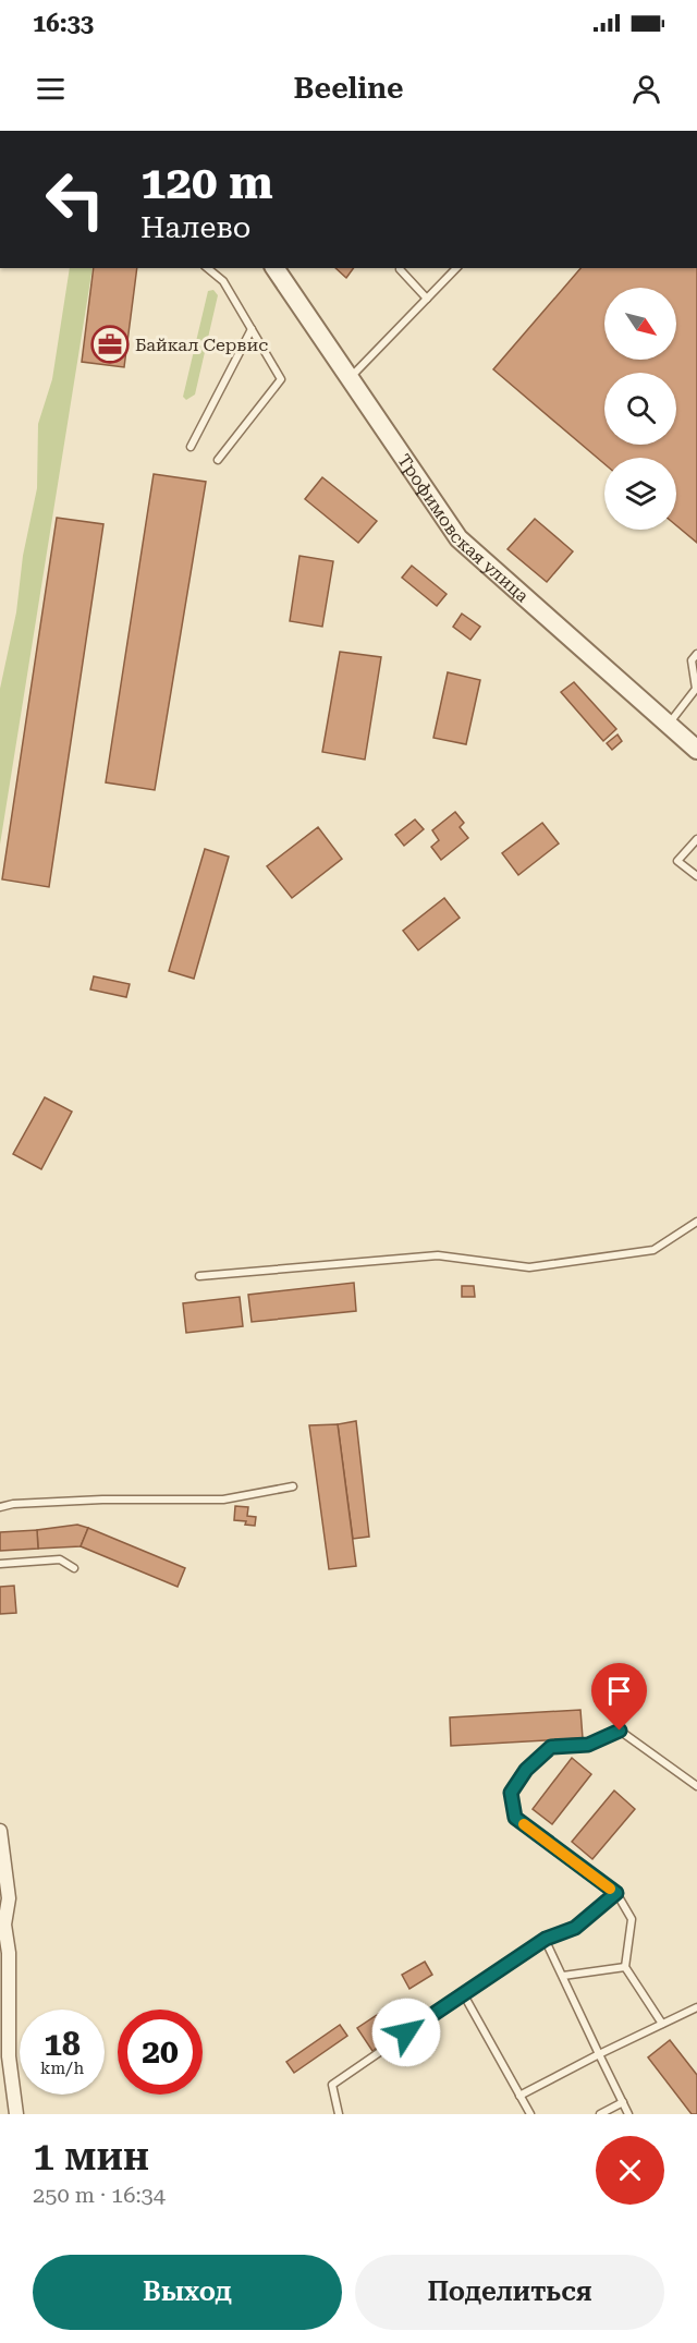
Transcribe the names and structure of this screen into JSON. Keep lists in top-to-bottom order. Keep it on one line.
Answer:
{"streets":{"street":["Трофимовская улица"]},"places":{"office":["Байкал Сервис"]},"north":"bottom right","page":{"status":"16:33","header":"Beeline","turn":["120 m","Налево"],"speed":"18 km/h","limit":"20","heading":["1 мин","250 m · 16:34"],"buttons":["Выход","Поделиться"]}}
